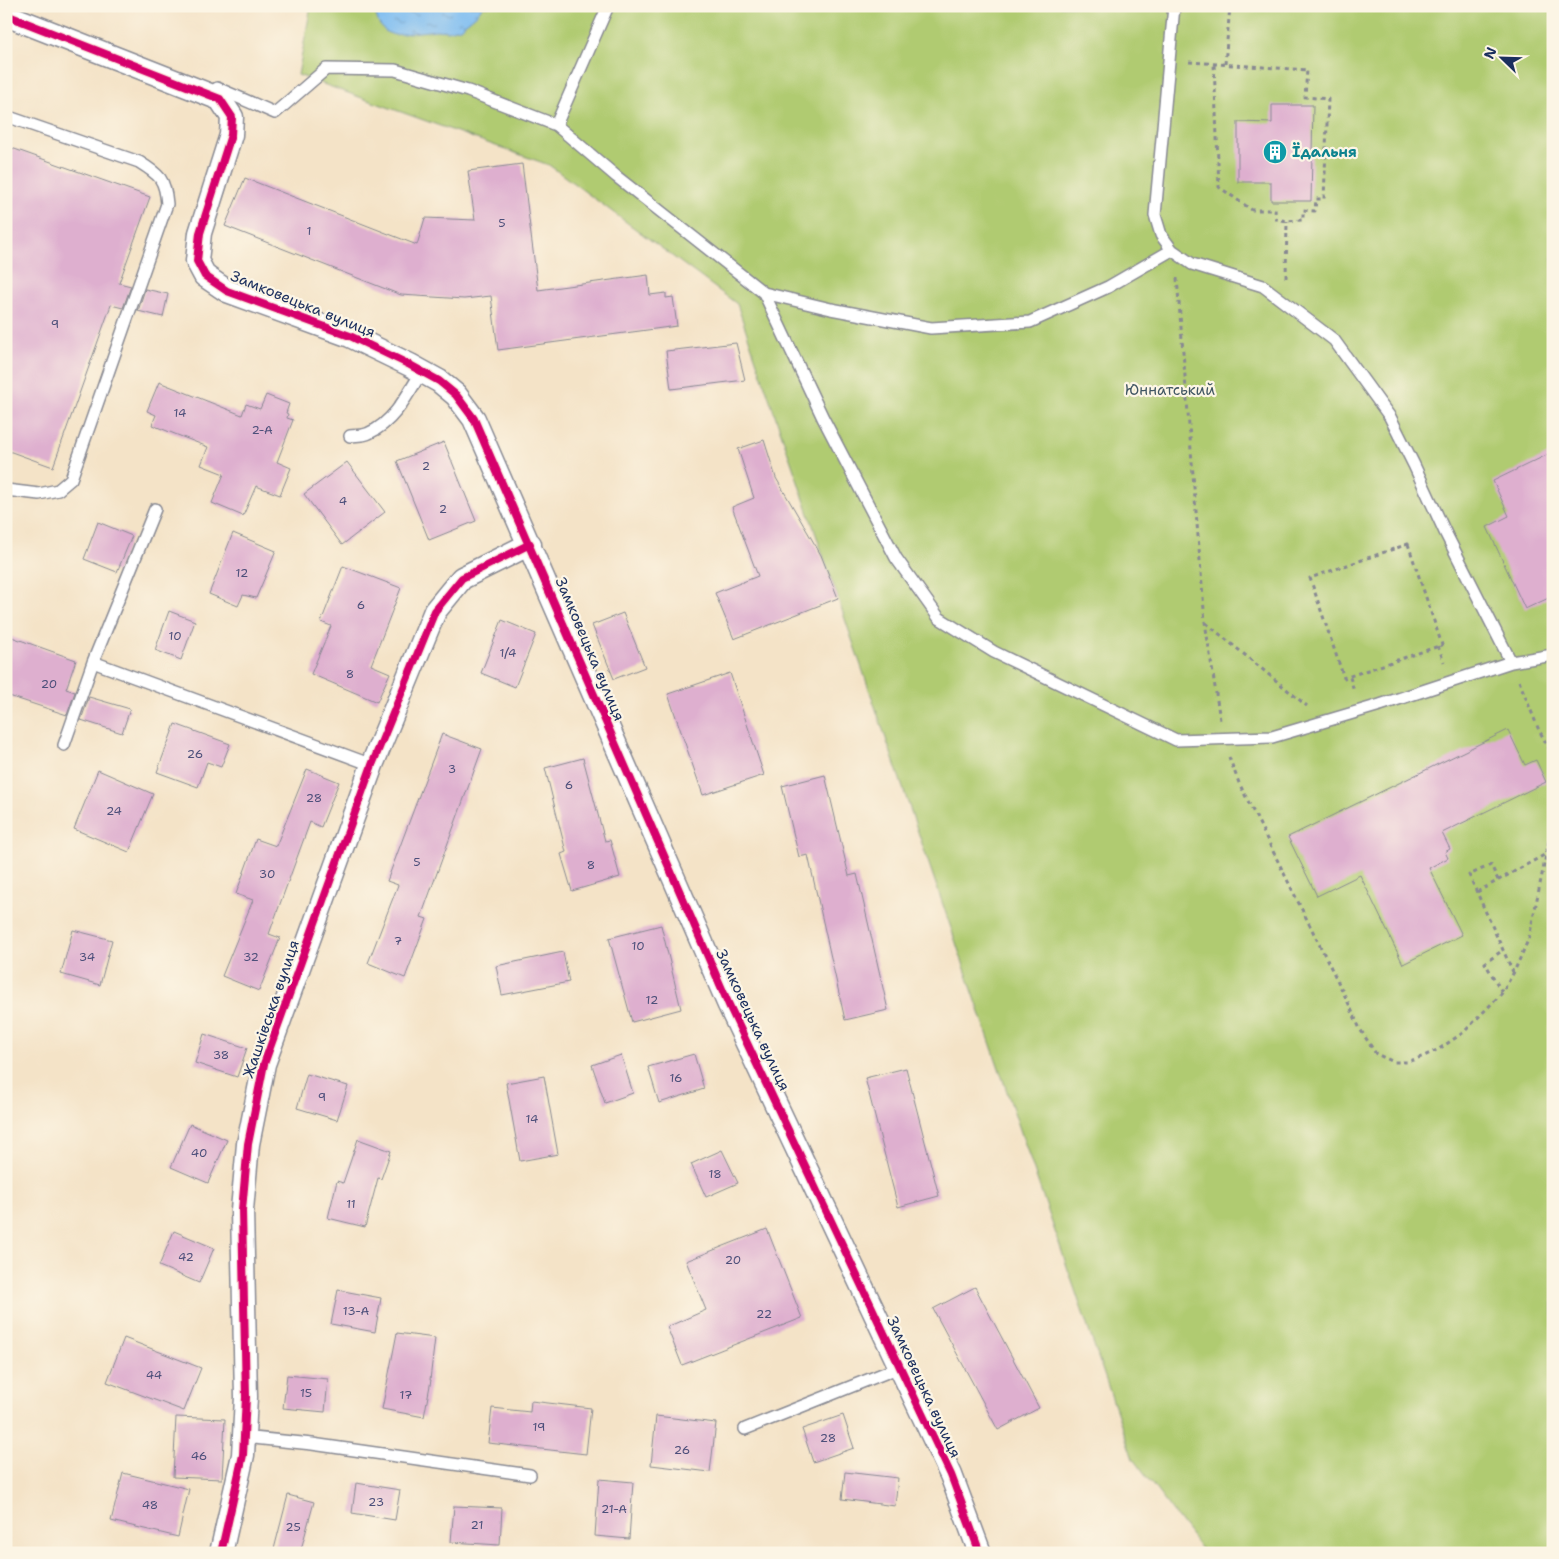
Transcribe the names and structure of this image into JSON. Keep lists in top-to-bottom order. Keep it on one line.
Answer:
{"streets":{"street":["Замковецька вулиця","Жашківська вулиця"]},"crossings":[["Замковецька вулиця","Жашківська вулиця"]],"parks":["Юннатський"],"places":{"building":["Їдальня"]},"house_numbers":["5","1","9","14","2-А","2","4","2","12","6","10","1/4","8","20","26","3","6","28","24","5","8","30","7","10","34","32","12","38","16","9","14","40","18","11","42","20","13-А","22","44","15","17","19","28","26","46","23","48","21-А","21","25"],"north":"top left"}
